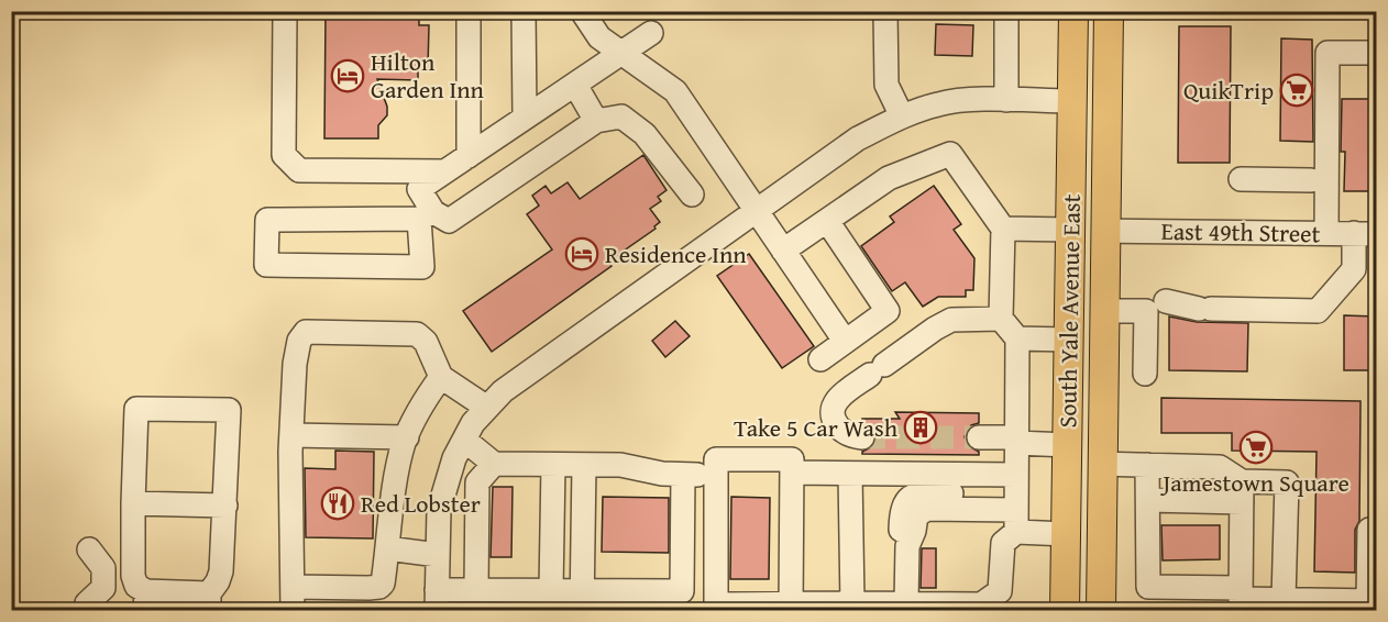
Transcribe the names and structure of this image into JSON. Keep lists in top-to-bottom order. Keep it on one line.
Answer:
{"streets":{"main road":["South Yale Avenue East"],"street":["East 49th Street"]},"crossings":[["East 49th Street","South Yale Avenue East"]],"places":{"hotel":["Hilton Garden Inn","Residence Inn"],"supermarket":["QuikTrip","Jamestown Square"],"building":["Take 5 Car Wash"],"restaurant":["Red Lobster"]}}
